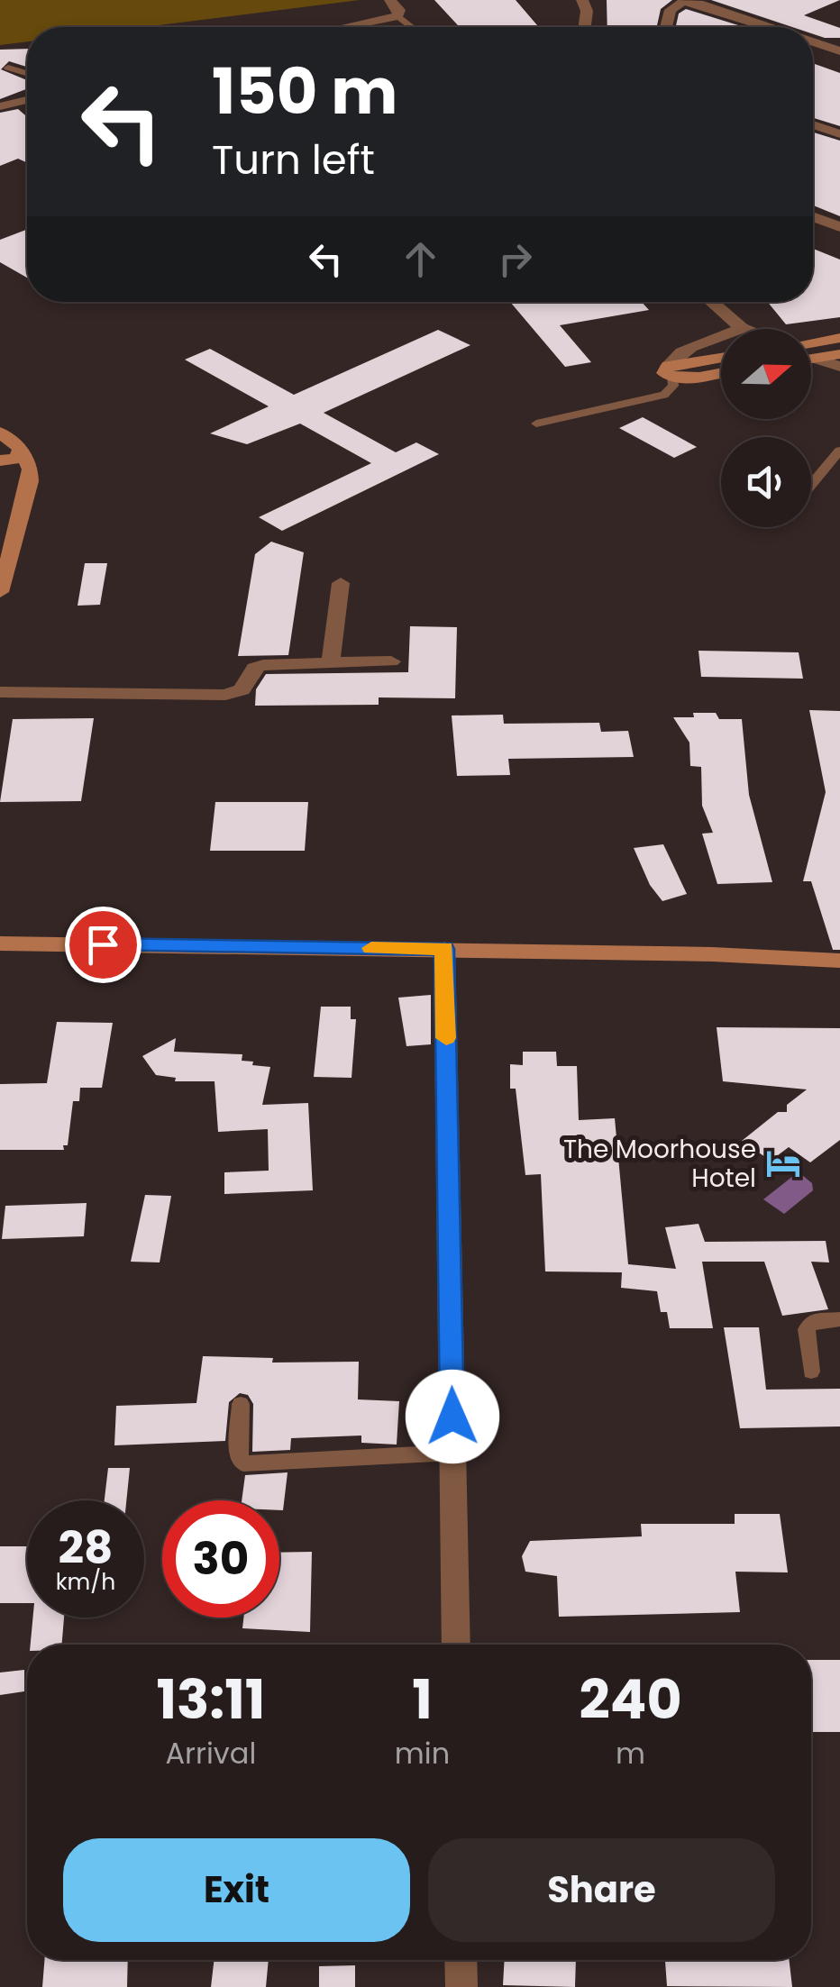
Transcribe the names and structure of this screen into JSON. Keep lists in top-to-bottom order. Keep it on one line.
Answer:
{"places":{"hotel":["The Moorhouse Hotel"]},"north":"right","page":{"turn":["150 m","Turn left"],"speed":"28 km/h","limit":"30","eta":["13:11","Arrival","1","min","240","m"],"buttons":["Exit","Share"]}}
